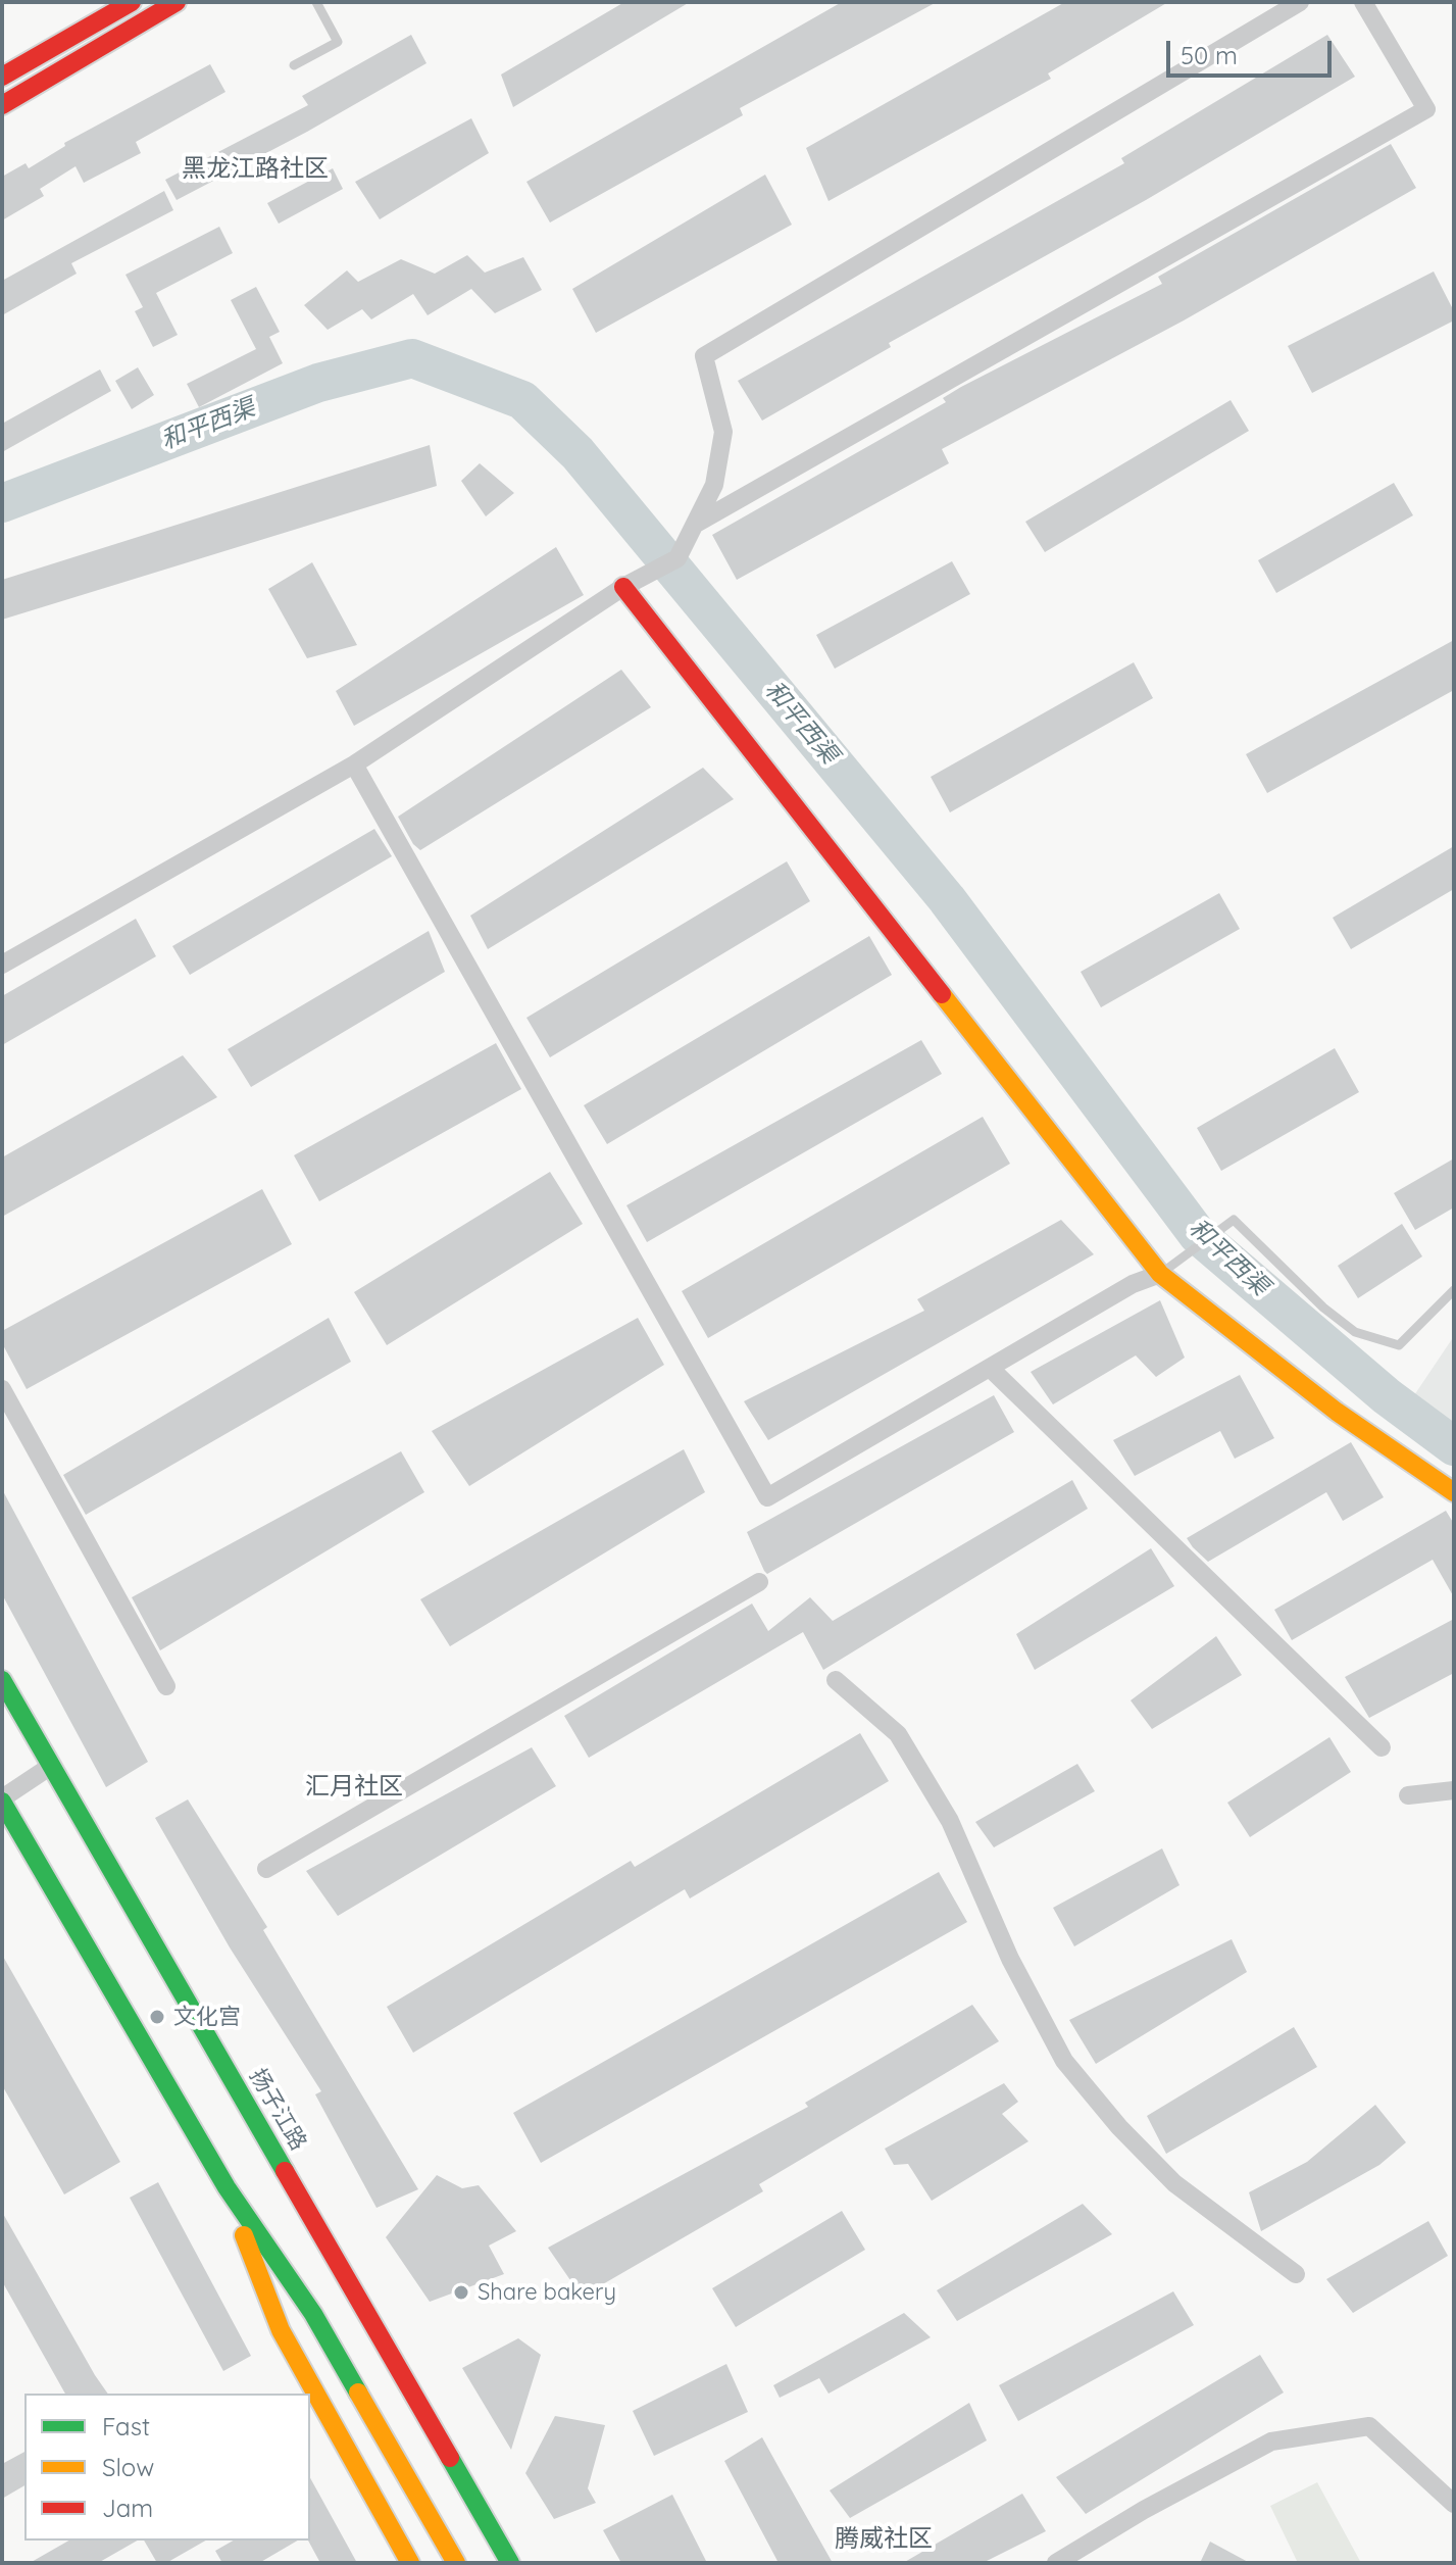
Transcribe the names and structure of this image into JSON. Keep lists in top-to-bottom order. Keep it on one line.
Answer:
{"streets":{"main road":["扬子江路"]},"districts":["黑龙江路社区","汇月社区","腾威社区"],"water":["和平西渠"],"places":["文化宫","Share bakery"],"legend":["Fast","Slow","Jam"],"scale_bar":"50 m"}
